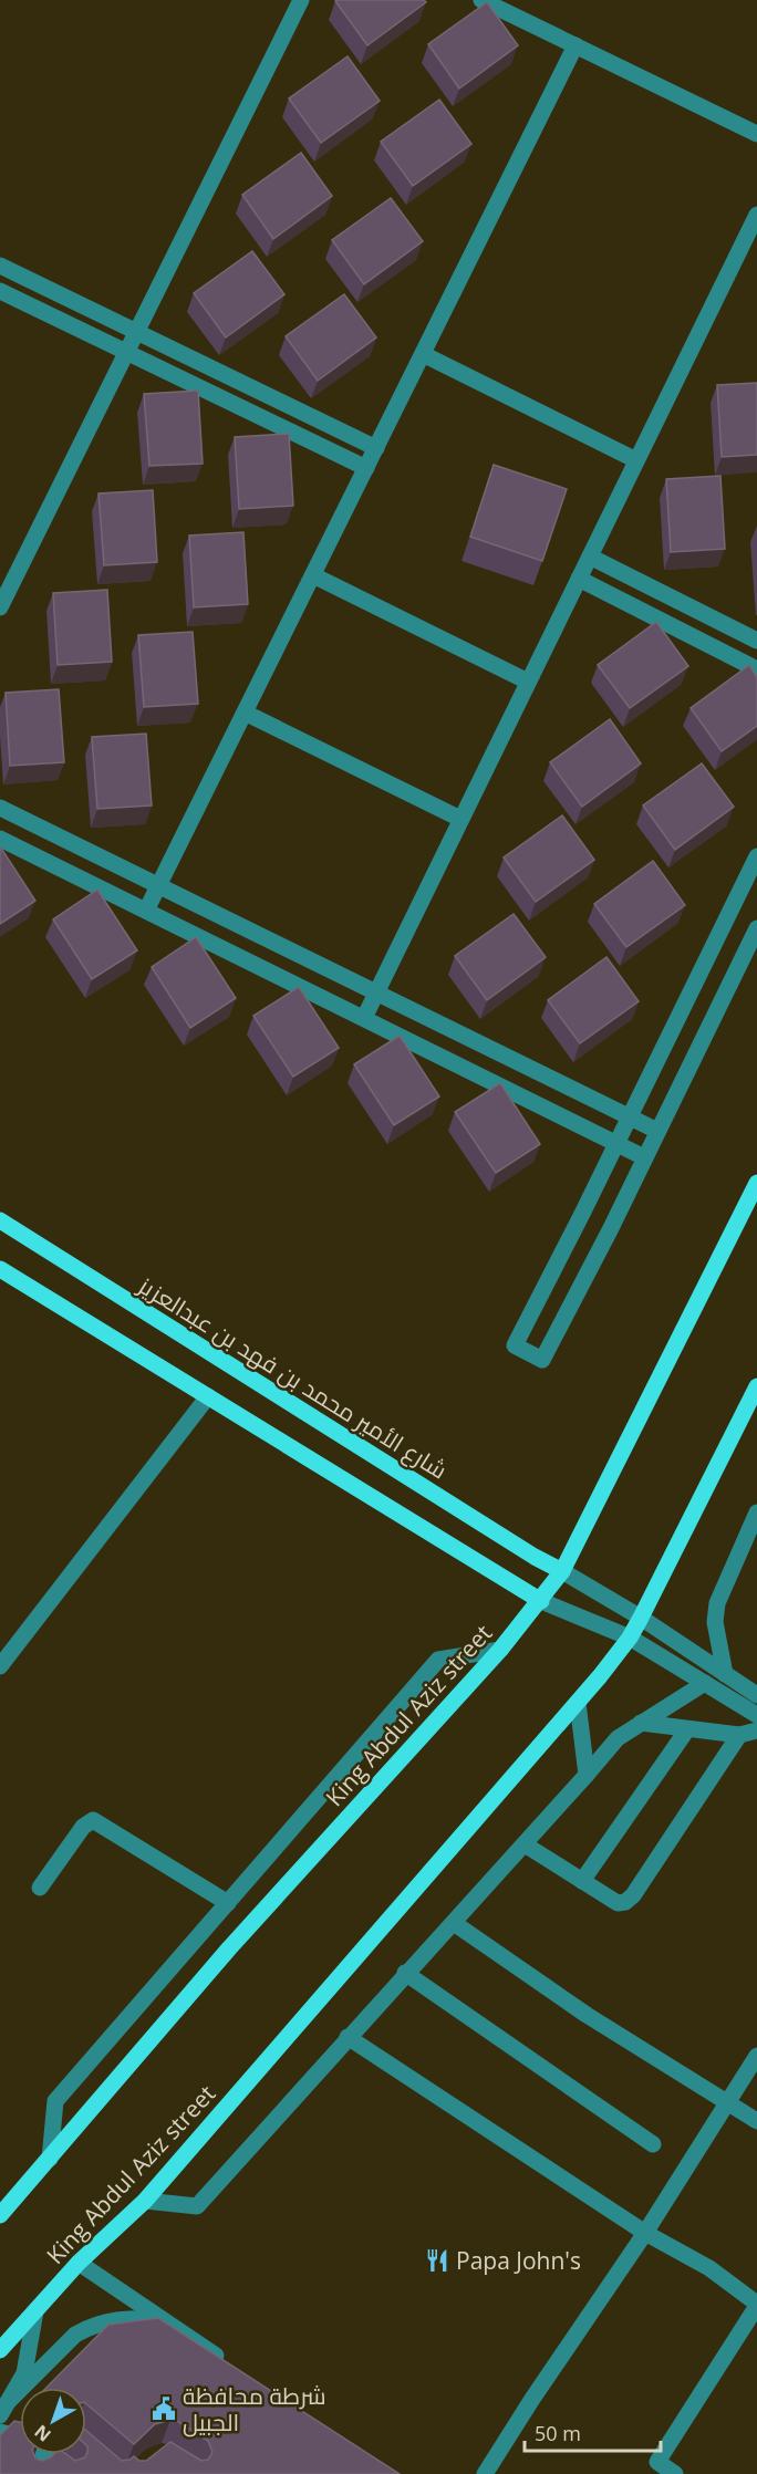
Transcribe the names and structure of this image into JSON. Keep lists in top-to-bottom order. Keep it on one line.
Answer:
{"streets":{"main road":["شارع الأمير محمد بن فهد بن عبدالعزيز","King Abdul Aziz street"]},"crossings":[["شارع الأمير محمد بن فهد بن عبدالعزيز","King Abdul Aziz street"]],"places":{"restaurant":["Papa John's"],"public building":["شرطة محافظة الجبيل"]},"scale_bar":"50 m","north":"bottom left"}
